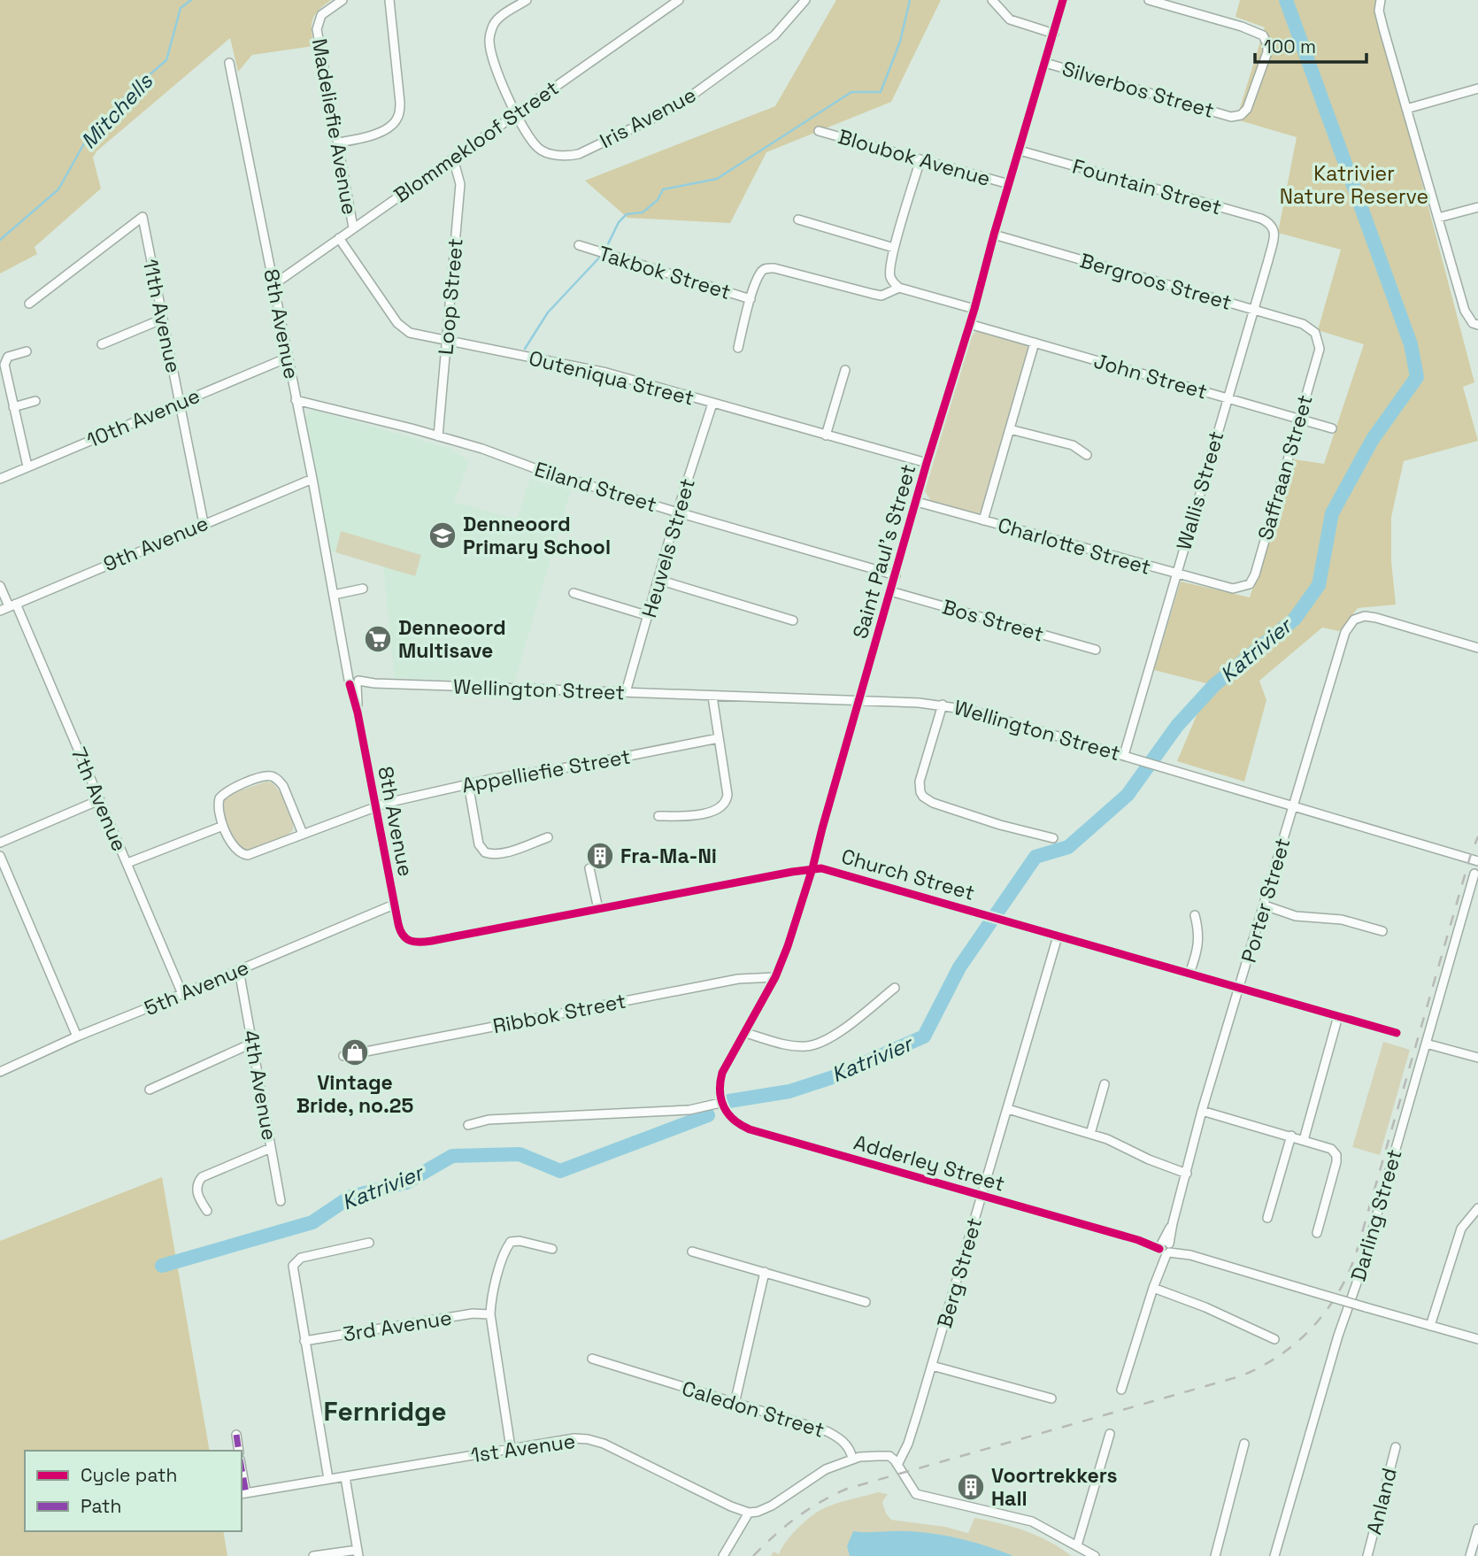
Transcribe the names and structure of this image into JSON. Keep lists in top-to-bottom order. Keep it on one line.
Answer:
{"streets":{"street":["Silverbos Street","Iris Avenue","Madeliefie Avenue","Blommekloof Street","Bloubok Avenue","Fountain Street","Takbok Street","Bergroos Street","Loop Street","11th Avenue","8th Avenue","John Street","Outeniqua Street","10th Avenue","Saffraan Street","Eiland Street","Wallis Street","9th Avenue","Charlotte Street","Heuvels Street","Saint Paul's Street","Bos Street","Wellington Street","Appelliefie Street","7th Avenue","Church Street","Porter Street","5th Avenue","Ribbok Street","4th Avenue","Adderley Street","Darling Street","Berg Street","3rd Avenue","Caledon Street","1st Avenue","Anland"]},"crossings":[["Silverbos Street","Saint Paul's Street"],["Iris Avenue","Blommekloof Street"],["Madeliefie Avenue","Blommekloof Street"],["Blommekloof Street","Loop Street"],["Blommekloof Street","8th Avenue"],["Blommekloof Street","Outeniqua Street"],["Bloubok Avenue","Saint Paul's Street"],["Fountain Street","Wallis Street"],["Fountain Street","Saint Paul's Street"],["Bergroos Street","Saffraan Street"],["Bergroos Street","Wallis Street"],["Bergroos Street","Saint Paul's Street"],["Loop Street","Outeniqua Street"],["Loop Street","Eiland Street"],["11th Avenue","10th Avenue"],["11th Avenue","9th Avenue"],["8th Avenue","10th Avenue"],["8th Avenue","Eiland Street"],["8th Avenue","9th Avenue"],["8th Avenue","Wellington Street"],["8th Avenue","Appelliefie Street"],["8th Avenue","Church Street"],["8th Avenue","5th Avenue"],["John Street","Saffraan Street"],["John Street","Wallis Street"],["John Street","Saint Paul's Street"],["Outeniqua Street","Heuvels Street"],["Outeniqua Street","Saint Paul's Street"],["Saffraan Street","Charlotte Street"],["Eiland Street","Heuvels Street"],["Eiland Street","Saint Paul's Street"],["Wallis Street","Charlotte Street"],["Wallis Street","Wellington Street"],["9th Avenue","7th Avenue"],["Charlotte Street","Saint Paul's Street"],["Heuvels Street","Wellington Street"],["Saint Paul's Street","Bos Street"],["Saint Paul's Street","Wellington Street"],["Saint Paul's Street","Church Street"],["Saint Paul's Street","Ribbok Street"],["Saint Paul's Street","Adderley Street"],["Wellington Street","Porter Street"],["7th Avenue","5th Avenue"],["Church Street","Porter Street"],["Church Street","Berg Street"],["Porter Street","Adderley Street"],["5th Avenue","4th Avenue"],["Adderley Street","Berg Street"]],"districts":["Fernridge"],"water":["Mitchells","Katrivier"],"parks":["Katrivier Nature Reserve"],"places":{"school or university":["Denneoord Primary School"],"supermarket":["Denneoord Multisave"],"building":["Fra-Ma-Ni","Voortrekkers Hall"],"shop":["Vintage Bride, no.25"]},"legend":["Cycle path","Path"],"scale_bar":"100 m"}
